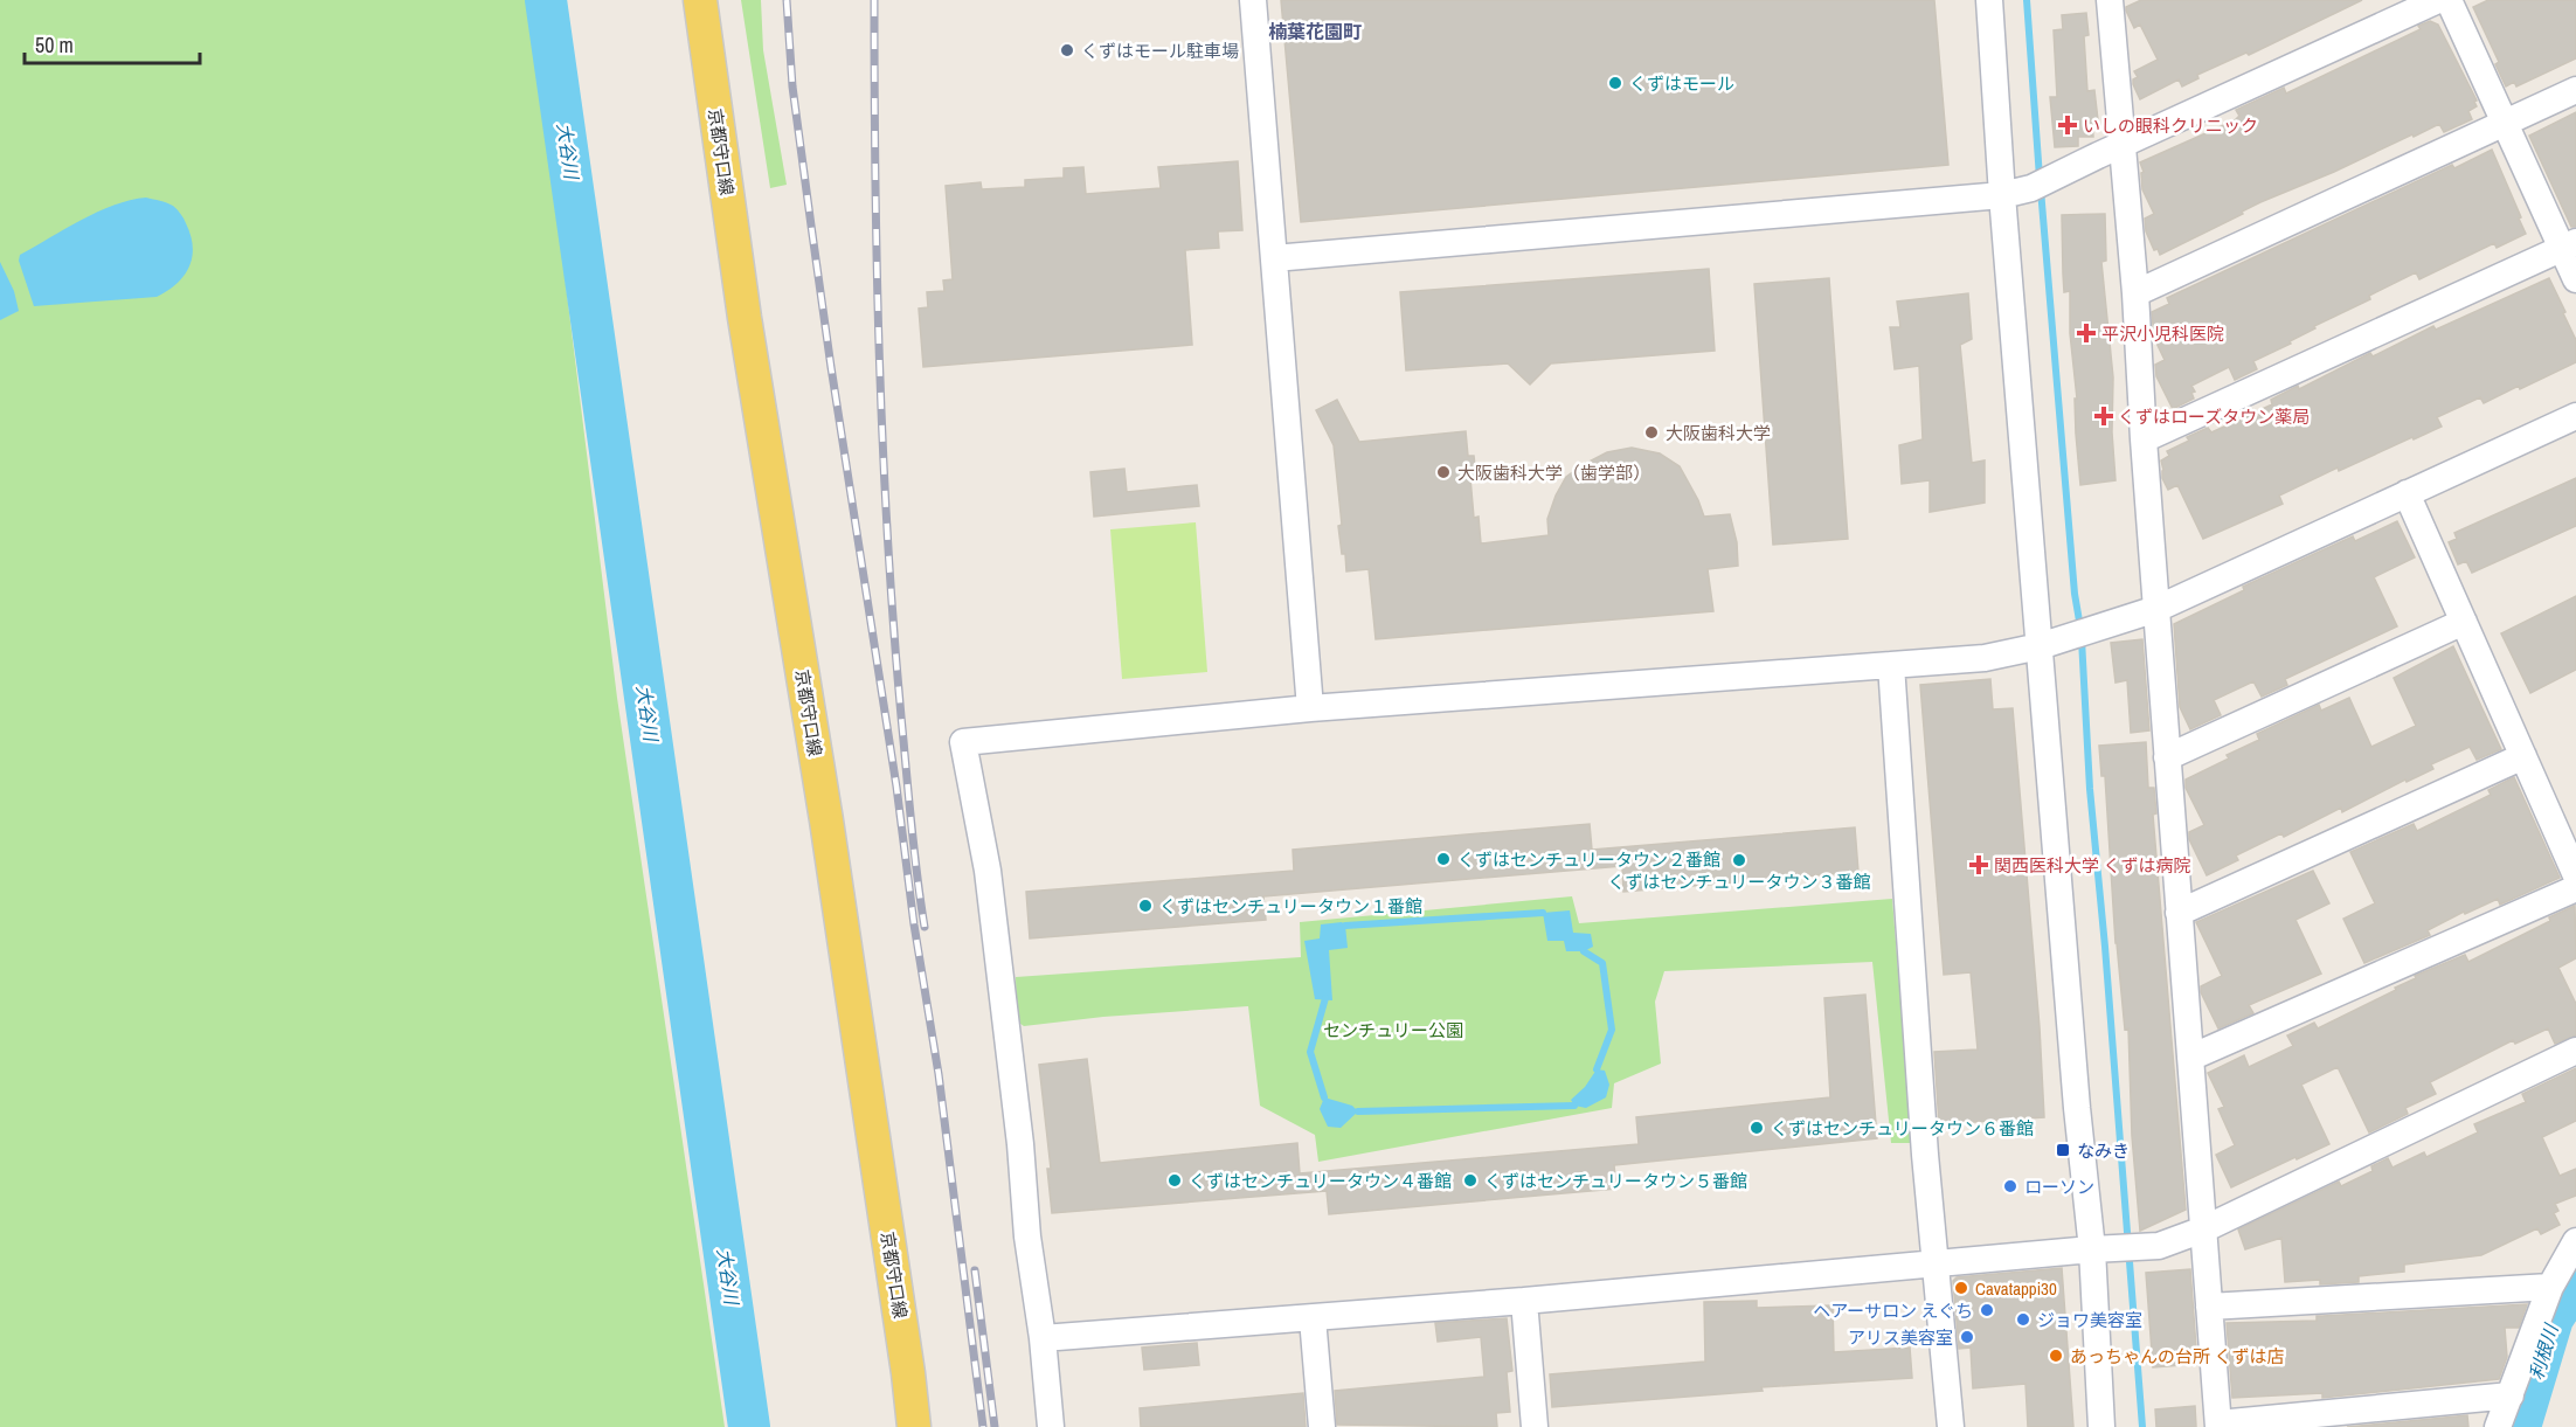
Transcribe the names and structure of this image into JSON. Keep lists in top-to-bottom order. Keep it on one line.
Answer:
{"streets":{"main road":["京都守口線"]},"districts":["楠葉花園町"],"water":["大谷川","利根川"],"parks":["センチュリー公園"],"places":{"other":["くずはモール駐車場","くずはモール","大阪歯科大学","大阪歯科大学（歯学部）","くずはセンチュリータウン２番館","くずはセンチュリータウン３番館","くずはセンチュリータウン１番館","くずはセンチュリータウン６番館","くずはセンチュリータウン４番館","くずはセンチュリータウン５番館","ローソン","Cavatappi30","ヘアーサロン えぐち","ジョワ美容室","アリス美容室","あっちゃんの台所 くずは店"],"health":["いしの眼科クリニック","平沢小児科医院","くずはローズタウン薬局","関西医科大学 くずは病院"],"transit":["なみき"]},"scale_bar":"50 m"}
